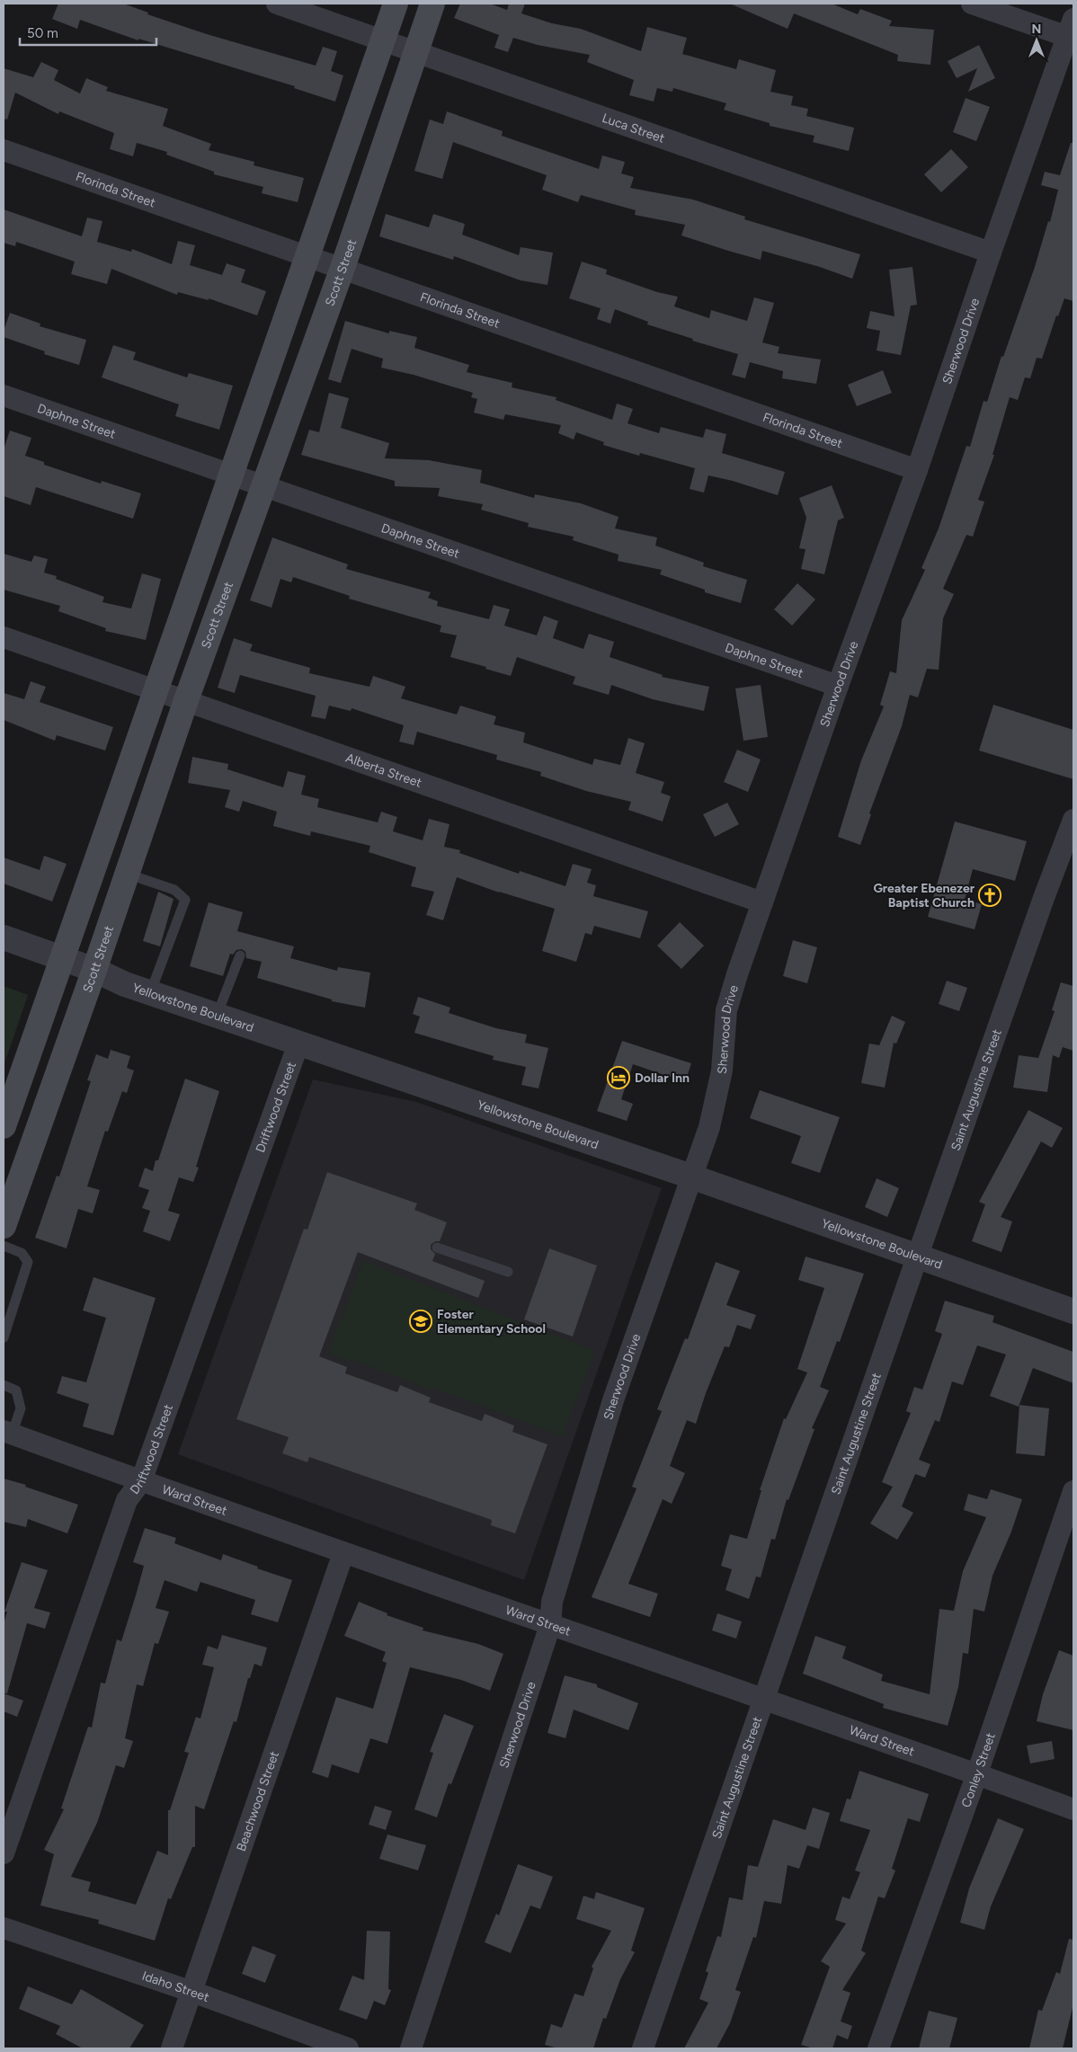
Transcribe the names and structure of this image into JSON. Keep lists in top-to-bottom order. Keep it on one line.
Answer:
{"streets":{"main road":["Scott Street"],"street":["Luca Street","Florinda Street","Sherwood Drive","Daphne Street","Alberta Street","Yellowstone Boulevard","Saint Augustine Street","Driftwood Street","Ward Street","Conley Street","Beachwood Street","Idaho Street"]},"crossings":[["Luca Street","Scott Street"],["Luca Street","Sherwood Drive"],["Florinda Street","Scott Street"],["Florinda Street","Sherwood Drive"],["Scott Street","Daphne Street"],["Scott Street","Alberta Street"],["Scott Street","Yellowstone Boulevard"],["Sherwood Drive","Daphne Street"],["Sherwood Drive","Alberta Street"],["Sherwood Drive","Yellowstone Boulevard"],["Sherwood Drive","Ward Street"],["Yellowstone Boulevard","Saint Augustine Street"],["Yellowstone Boulevard","Driftwood Street"],["Saint Augustine Street","Ward Street"],["Driftwood Street","Ward Street"],["Ward Street","Conley Street"],["Ward Street","Beachwood Street"],["Beachwood Street","Idaho Street"]],"places":{"church":["Greater Ebenezer Baptist Church"],"hotel":["Dollar Inn"],"school or university":["Foster Elementary School"]},"scale_bar":"50 m","north":"top"}
